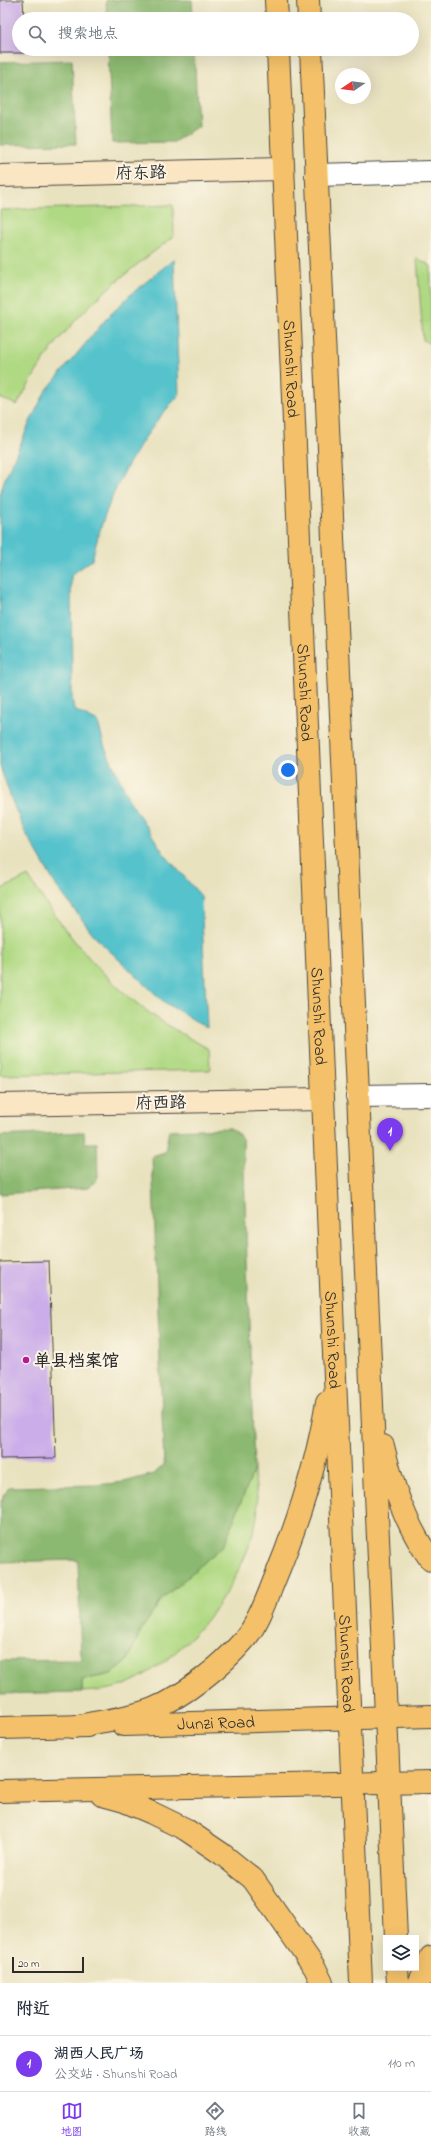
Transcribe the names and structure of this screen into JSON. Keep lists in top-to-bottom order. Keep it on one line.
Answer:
{"streets":{"main road":["Shunshi Road","Junzi Road"],"street":["府东路","府西路"]},"crossings":[["府东路","Shunshi Road"],["Shunshi Road","府西路"],["Shunshi Road","Junzi Road"]],"places":["单县档案馆"],"scale_bar":"20 m","north":"left","page":{"search":"搜索地点","pins":"1","scale":"20 m","heading":"附近","list":[{"mark":"1","name":"湖西人民广场","note":"公交站 · Shunshi Road","value":"110 m"}],"nav":["地图","路线","收藏"]}}
